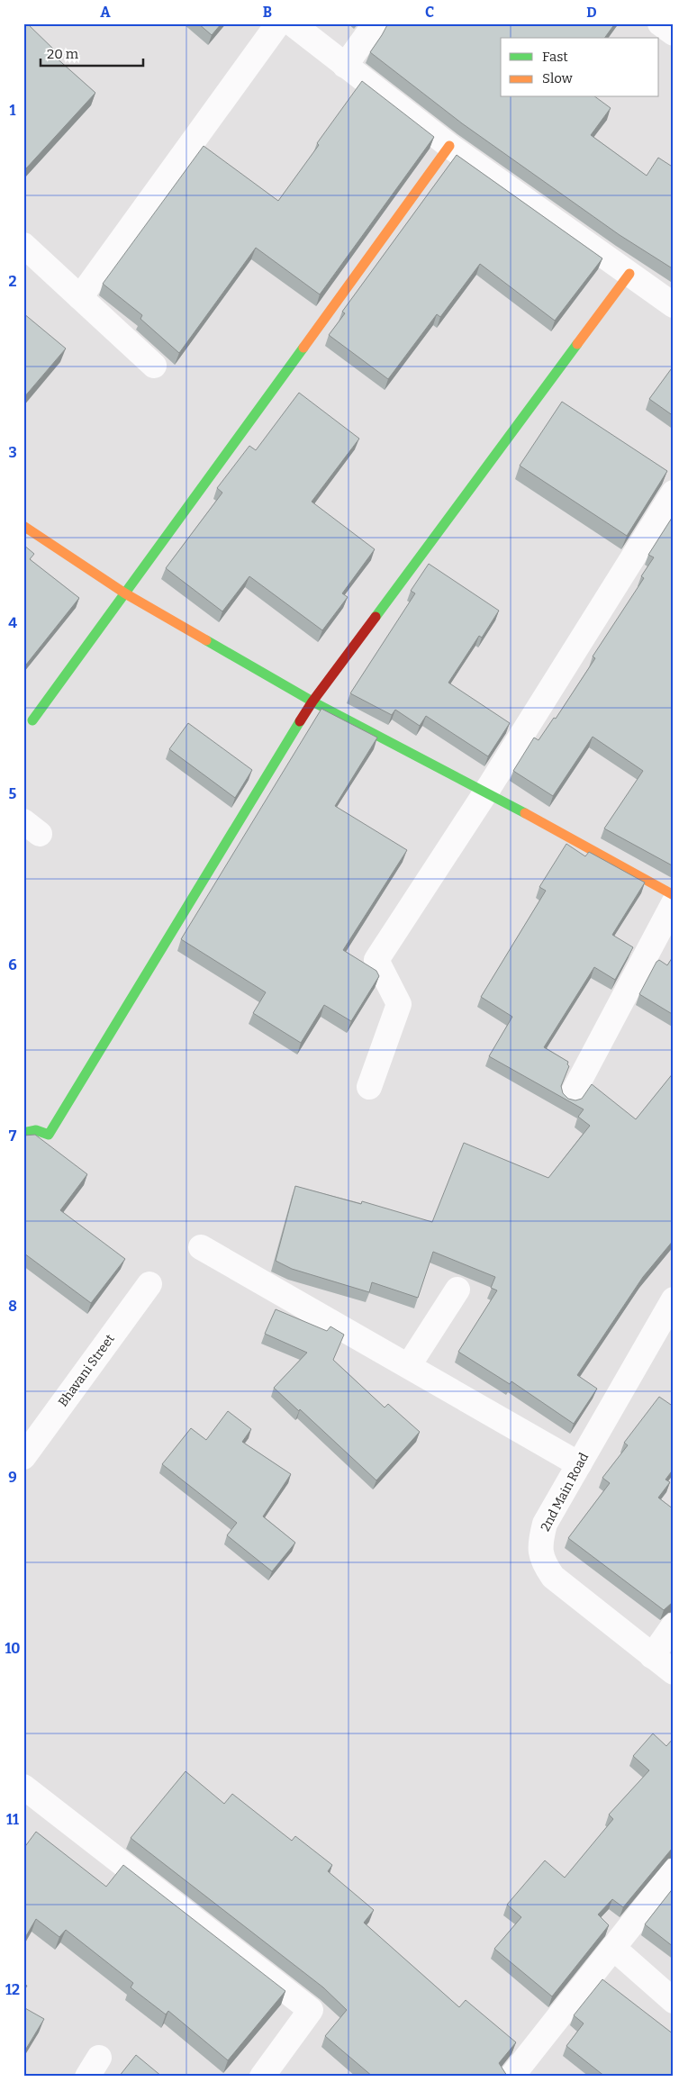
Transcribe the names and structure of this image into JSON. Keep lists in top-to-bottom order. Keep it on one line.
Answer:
{"streets":{"street":["Bhavani Street","2nd Main Road"]},"legend":["Fast","Slow"],"scale_bar":"20 m","grid":{"columns":["A","B","C","D"],"rows":["1","2","3","4","5","6","7","8","9","10","11","12"]}}
